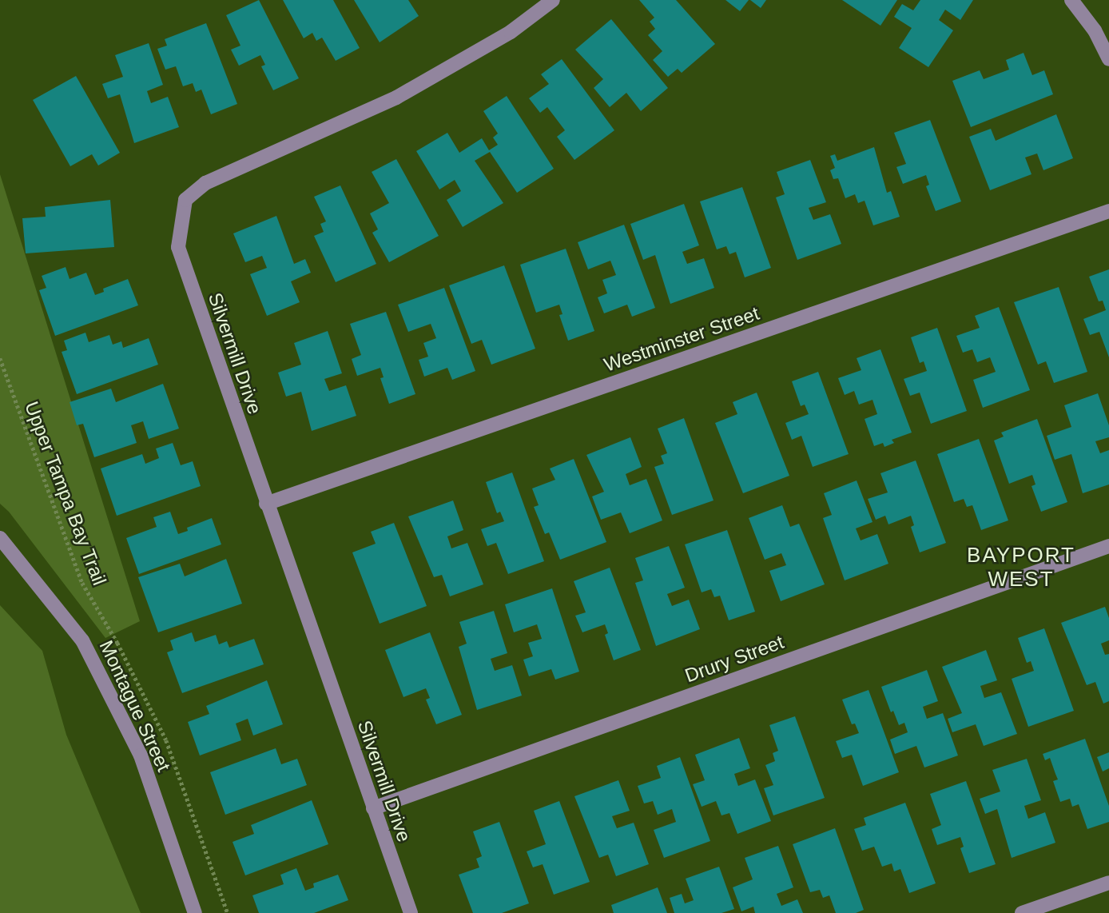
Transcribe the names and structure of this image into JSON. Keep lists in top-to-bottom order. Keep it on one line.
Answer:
{"streets":{"street":["Westminster Street","Silvermill Drive","Drury Street","Montague Street"],"path":["Upper Tampa Bay Trail"]},"crossings":[["Westminster Street","Silvermill Drive"],["Silvermill Drive","Drury Street"]],"districts":["BAYPORT WEST"]}
